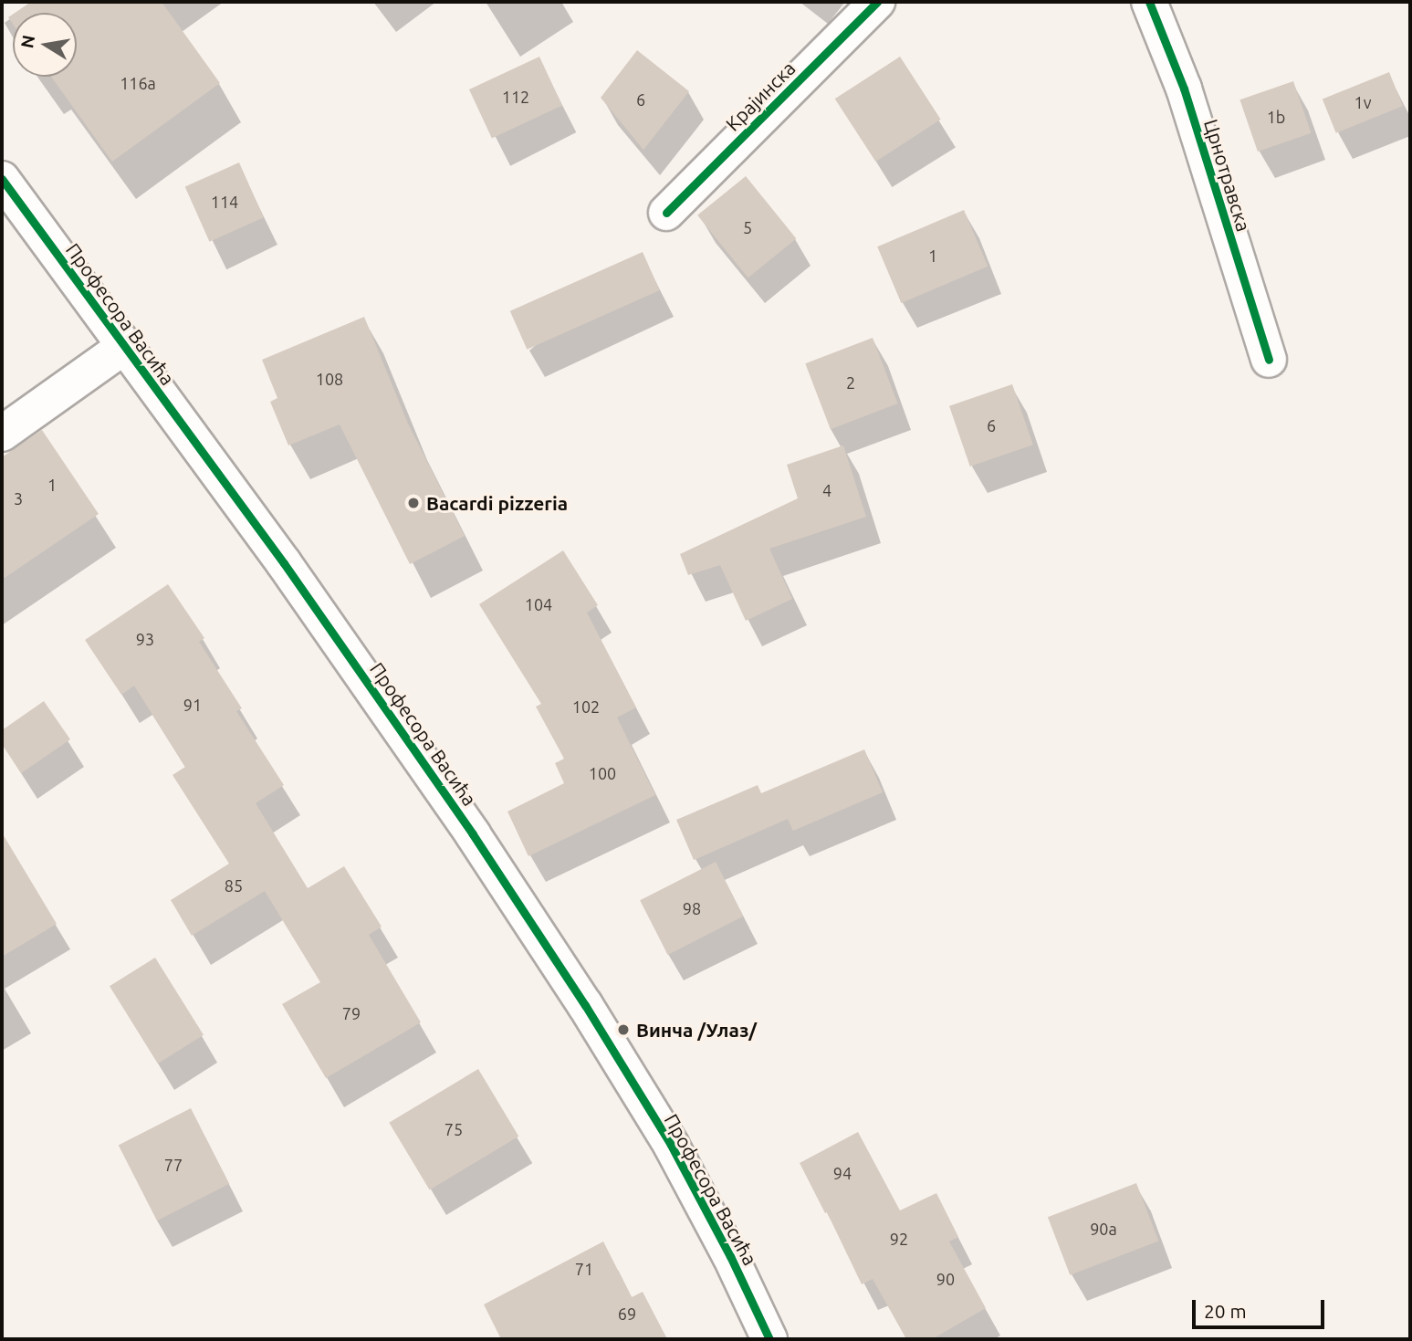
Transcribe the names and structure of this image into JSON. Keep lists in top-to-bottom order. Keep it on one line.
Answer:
{"streets":{"street":["Крајинска","Црнотравска","Професора Васића"]},"places":["Bacardi pizzeria","Винча /Улаз/"],"house_numbers":["116a","112","6","1v","1b","114","5","1","108","2","6","1","4","3","104","93","91","102","100","85","98","79","75","77","94","90a","92","71","90","69"],"scale_bar":"20 m","north":"left"}
